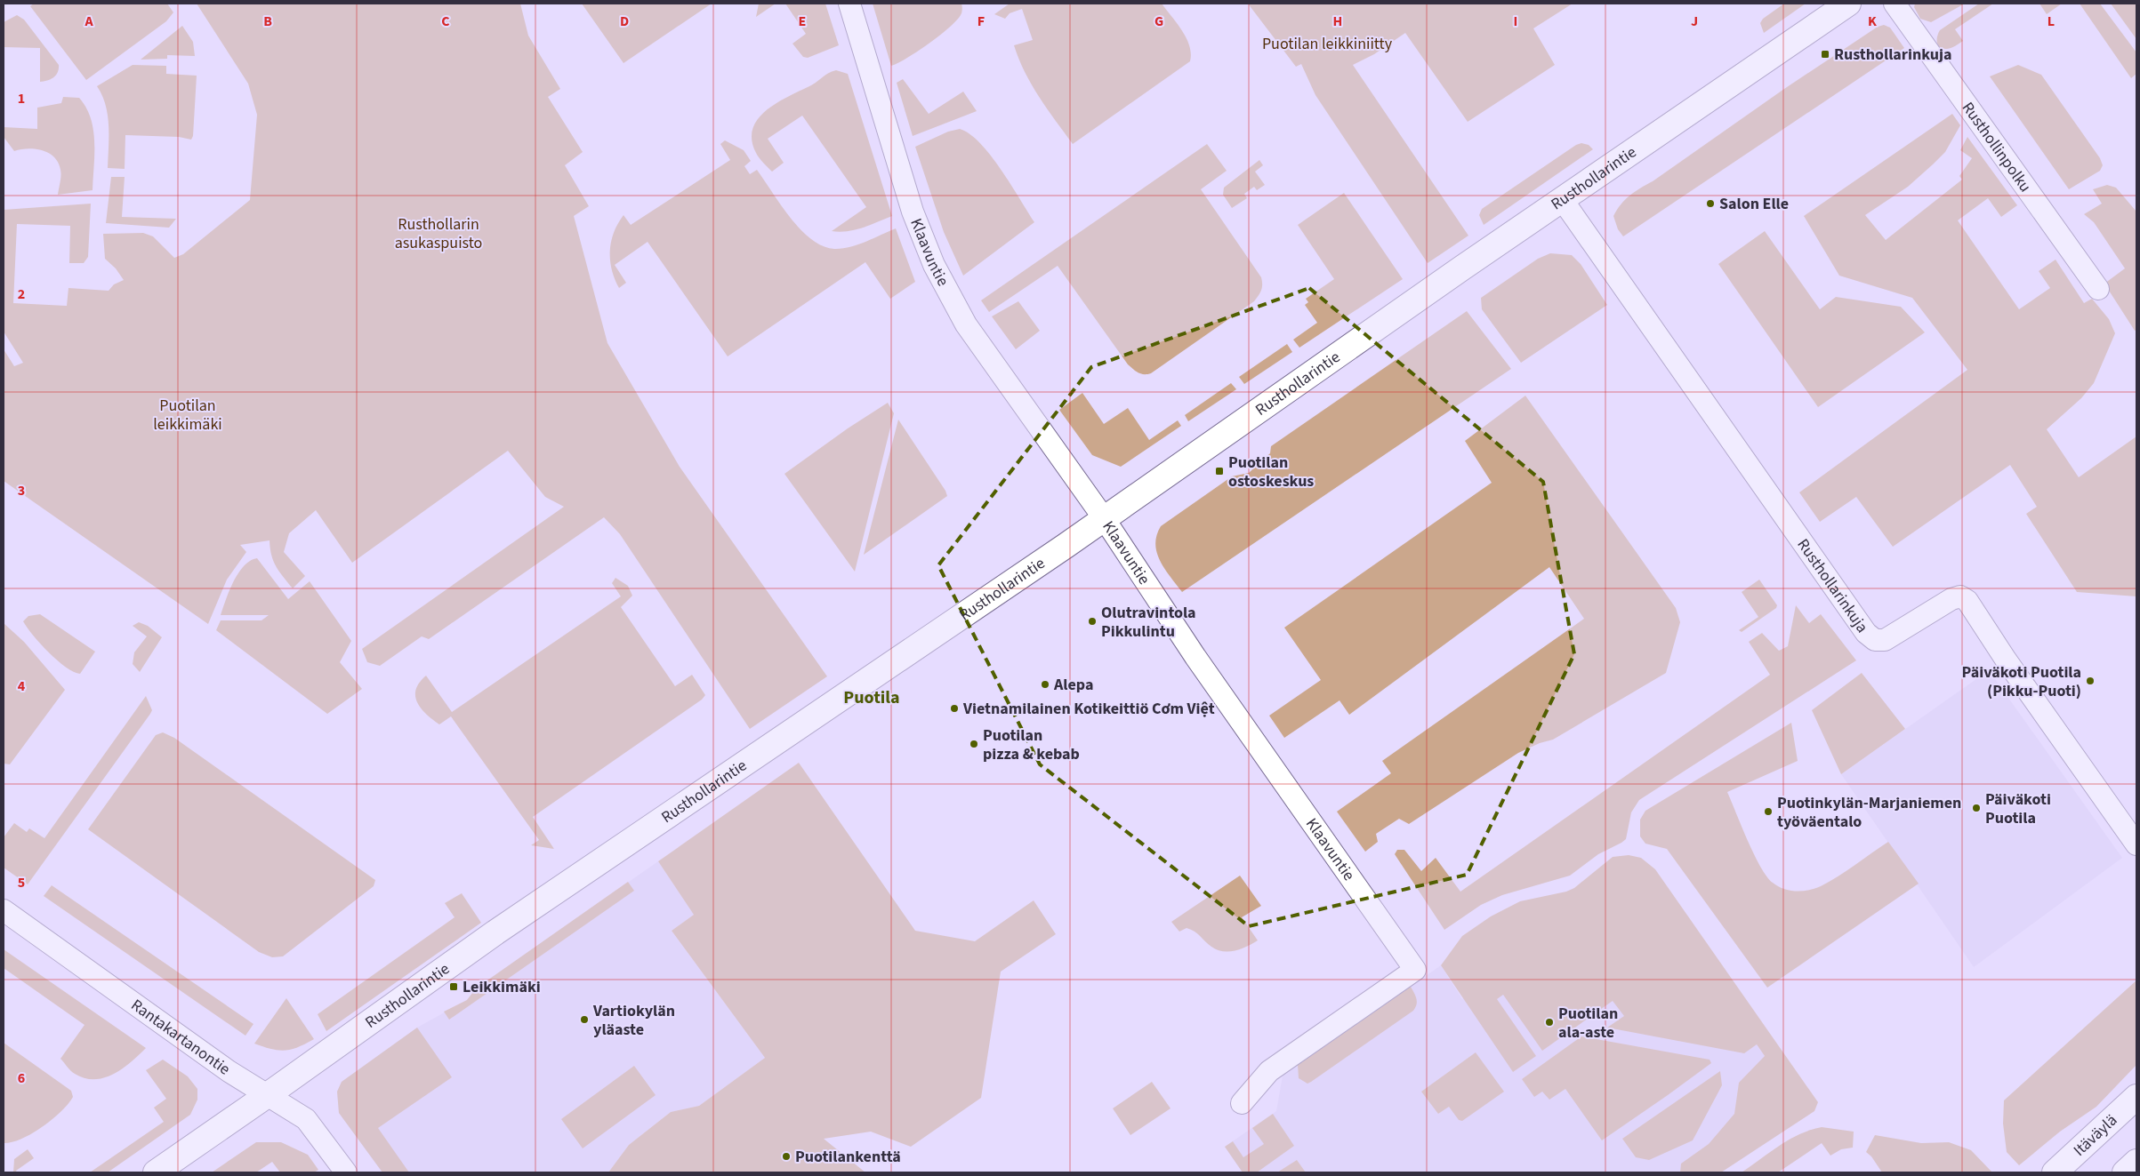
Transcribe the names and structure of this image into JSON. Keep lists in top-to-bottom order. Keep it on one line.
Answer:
{"streets":{"main road":["Rusthollarintie","Itäväylä"],"street":["Rusthollinpolku","Klaavuntie","Rusthollarinkuja","Rantakartanontie"]},"crossings":[["Rusthollarintie","Klaavuntie"],["Rusthollarintie","Rusthollarinkuja"],["Rusthollarintie","Rantakartanontie"]],"districts":["Puotila"],"parks":["Puotilan leikkiniitty","Rusthollarin asukaspuisto","Puotilan leikkimäki"],"places":{"transit":["Rusthollarinkuja","Puotilan ostoskeskus","Leikkimäki"],"other":["Salon Elle","Olutravintola Pikkulintu","Päiväkoti Puotila (Pikku-Puoti)","Alepa","Vietnamilainen Kotikeittiö Cơm Việt","Puotilan pizza & kebab","Päiväkoti Puotila","Puotinkylän-Marjaniemen työväentalo","Vartiokylän yläaste","Puotilan ala-aste","Puotilankenttä"]},"grid":{"columns":["A","B","C","D","E","F","G","H","I","J","K","L"],"rows":["1","2","3","4","5","6"]}}
